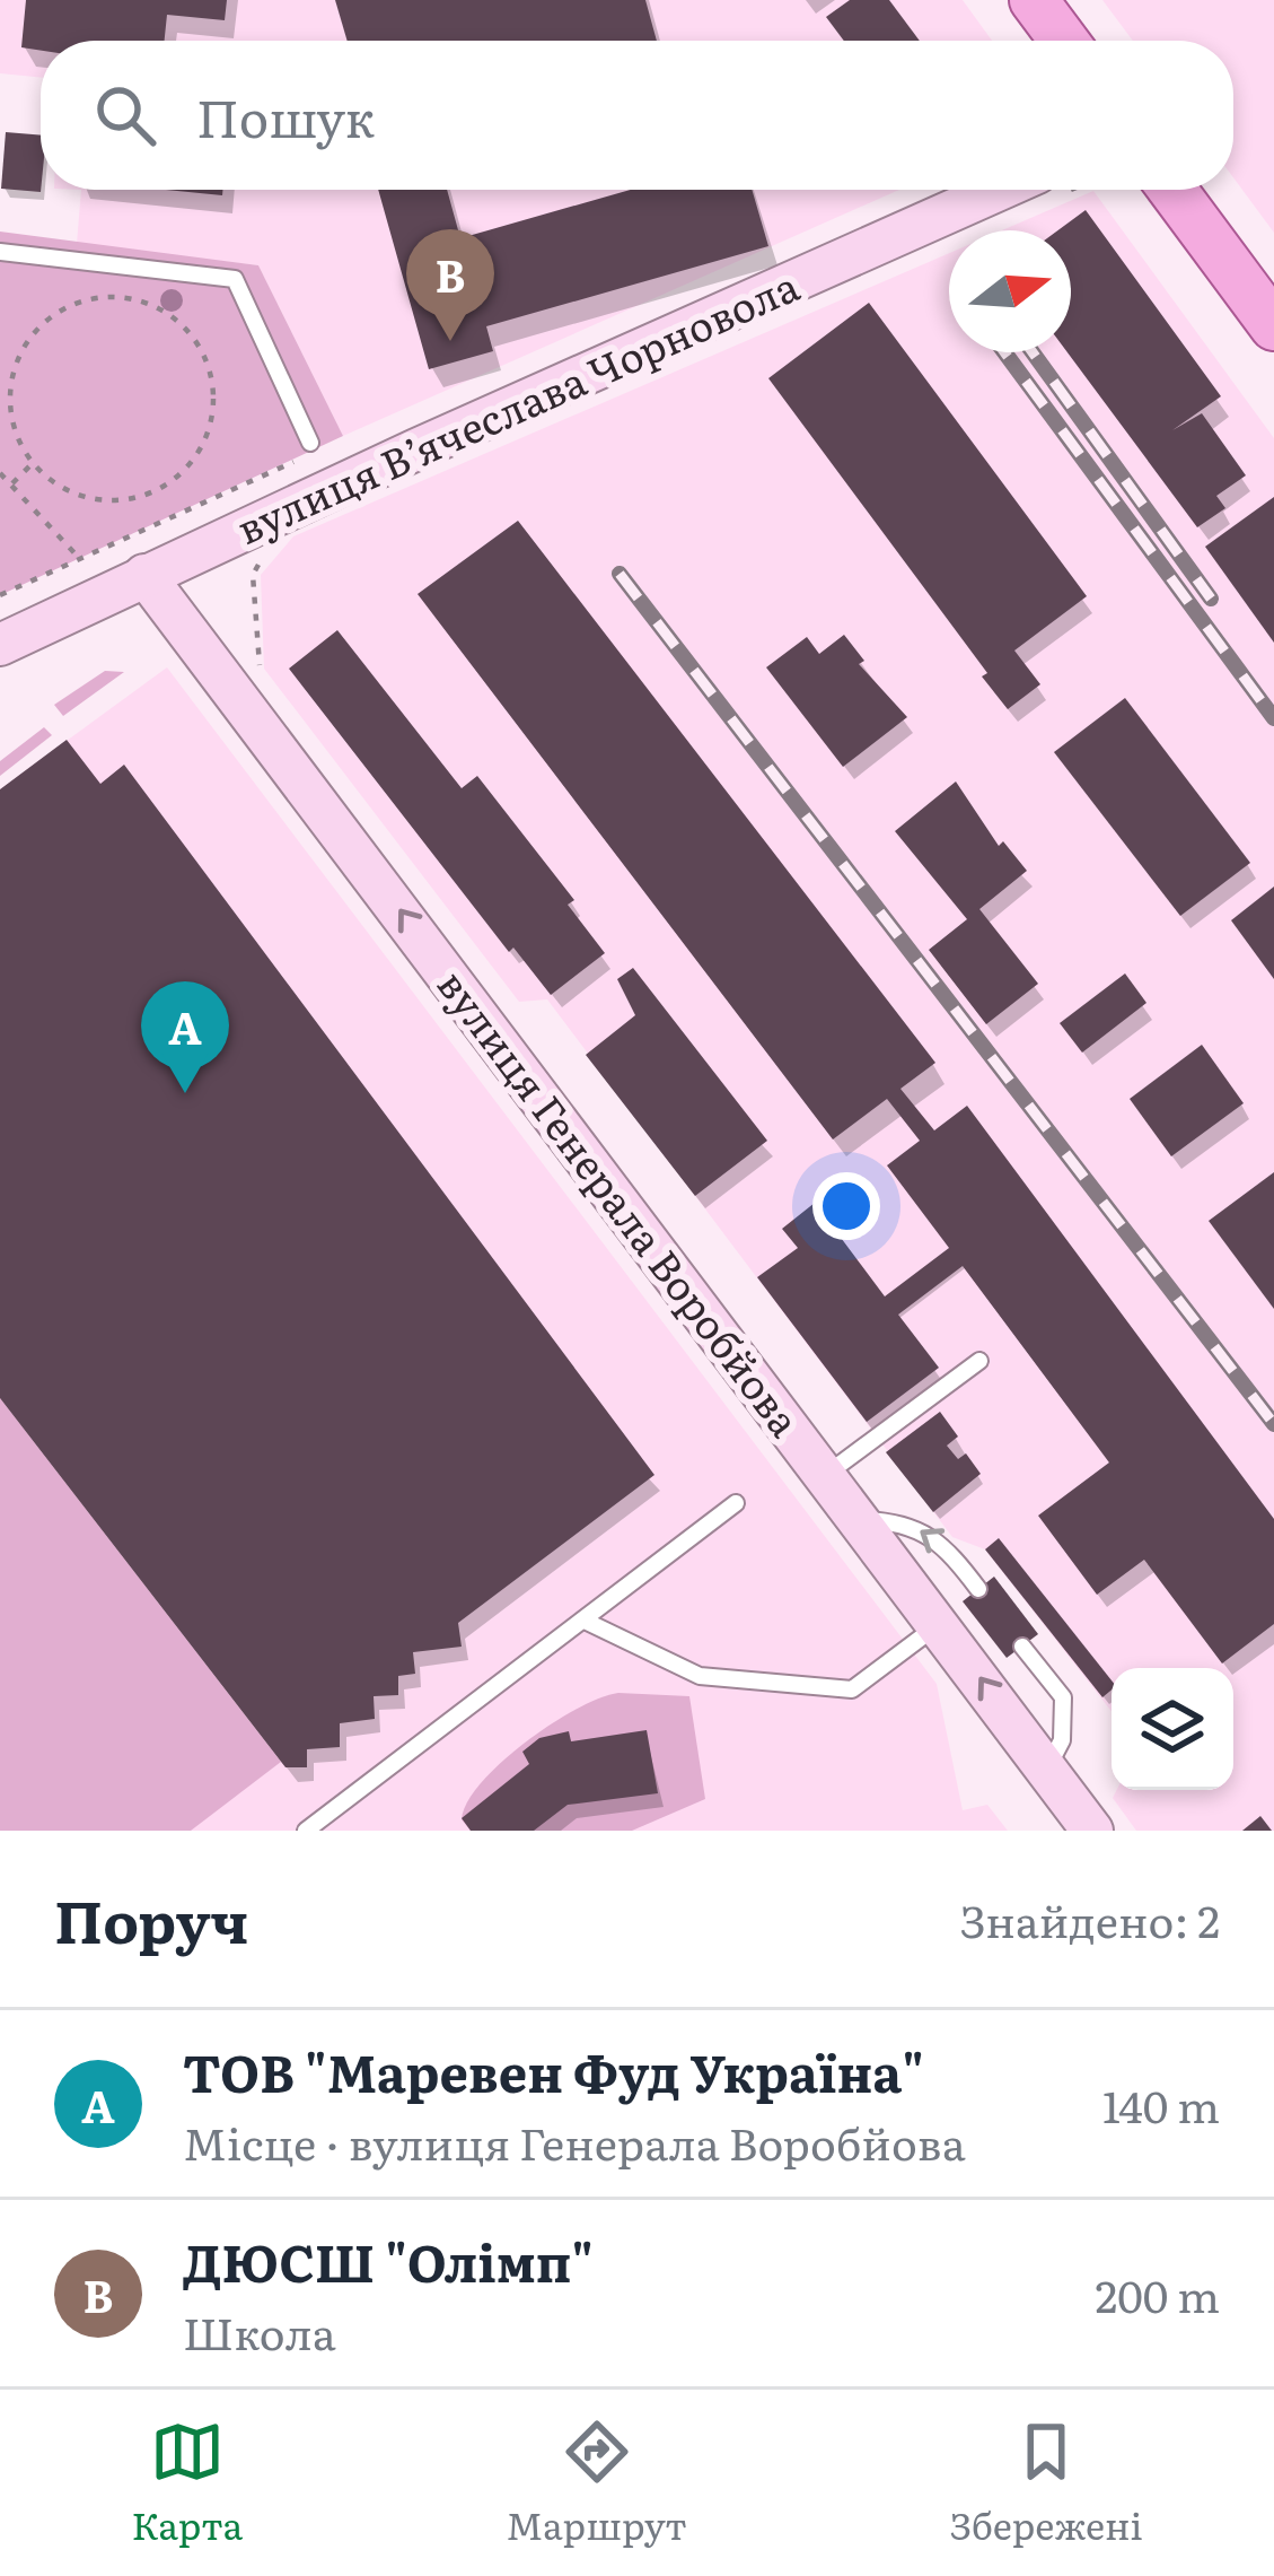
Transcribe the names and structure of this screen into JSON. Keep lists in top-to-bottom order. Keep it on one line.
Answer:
{"streets":{"street":["вулиця Вʼячеслава Чорновола","вулиця Генерала Воробйова"]},"crossings":[["вулиця Вʼячеслава Чорновола","вулиця Генерала Воробйова"]],"one_way":["вулиця Генерала Воробйова"],"north":"right","page":{"search":"Пошук","pins":["B","A"],"heading":["Поруч","Знайдено: 2"],"list":[{"mark":"A","name":"ТОВ \"Маревен Фуд Україна\"","note":"Місце · вулиця Генерала Воробйова","value":"140 m"},{"mark":"B","name":"ДЮСШ \"Олімп\"","note":"Школа","value":"200 m"}],"nav":["Карта","Маршрут","Збережені"]}}
